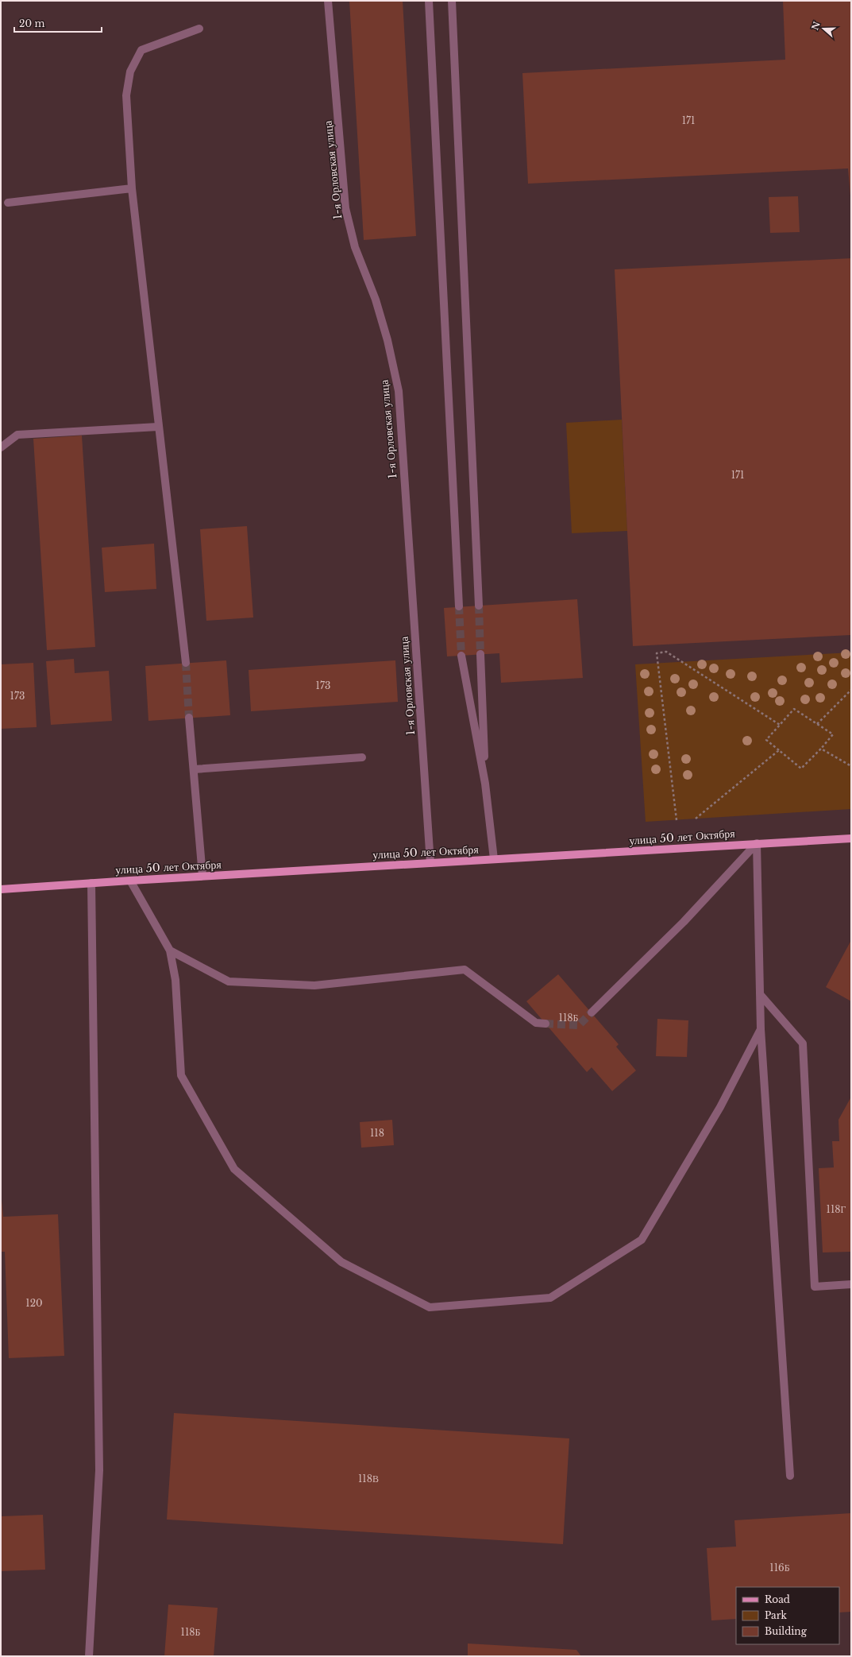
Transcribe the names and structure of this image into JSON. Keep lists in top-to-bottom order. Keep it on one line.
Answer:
{"streets":{"main road":["улица 50 лет Октября"],"street":["1-я Орловская улица"]},"crossings":[["1-я Орловская улица","улица 50 лет Октября"]],"house_numbers":["171","171","173","173","118Б","118","118Г","120","118В","116Б","118Б"],"legend":["Road","Park","Building"],"scale_bar":"20 m","north":"left"}
